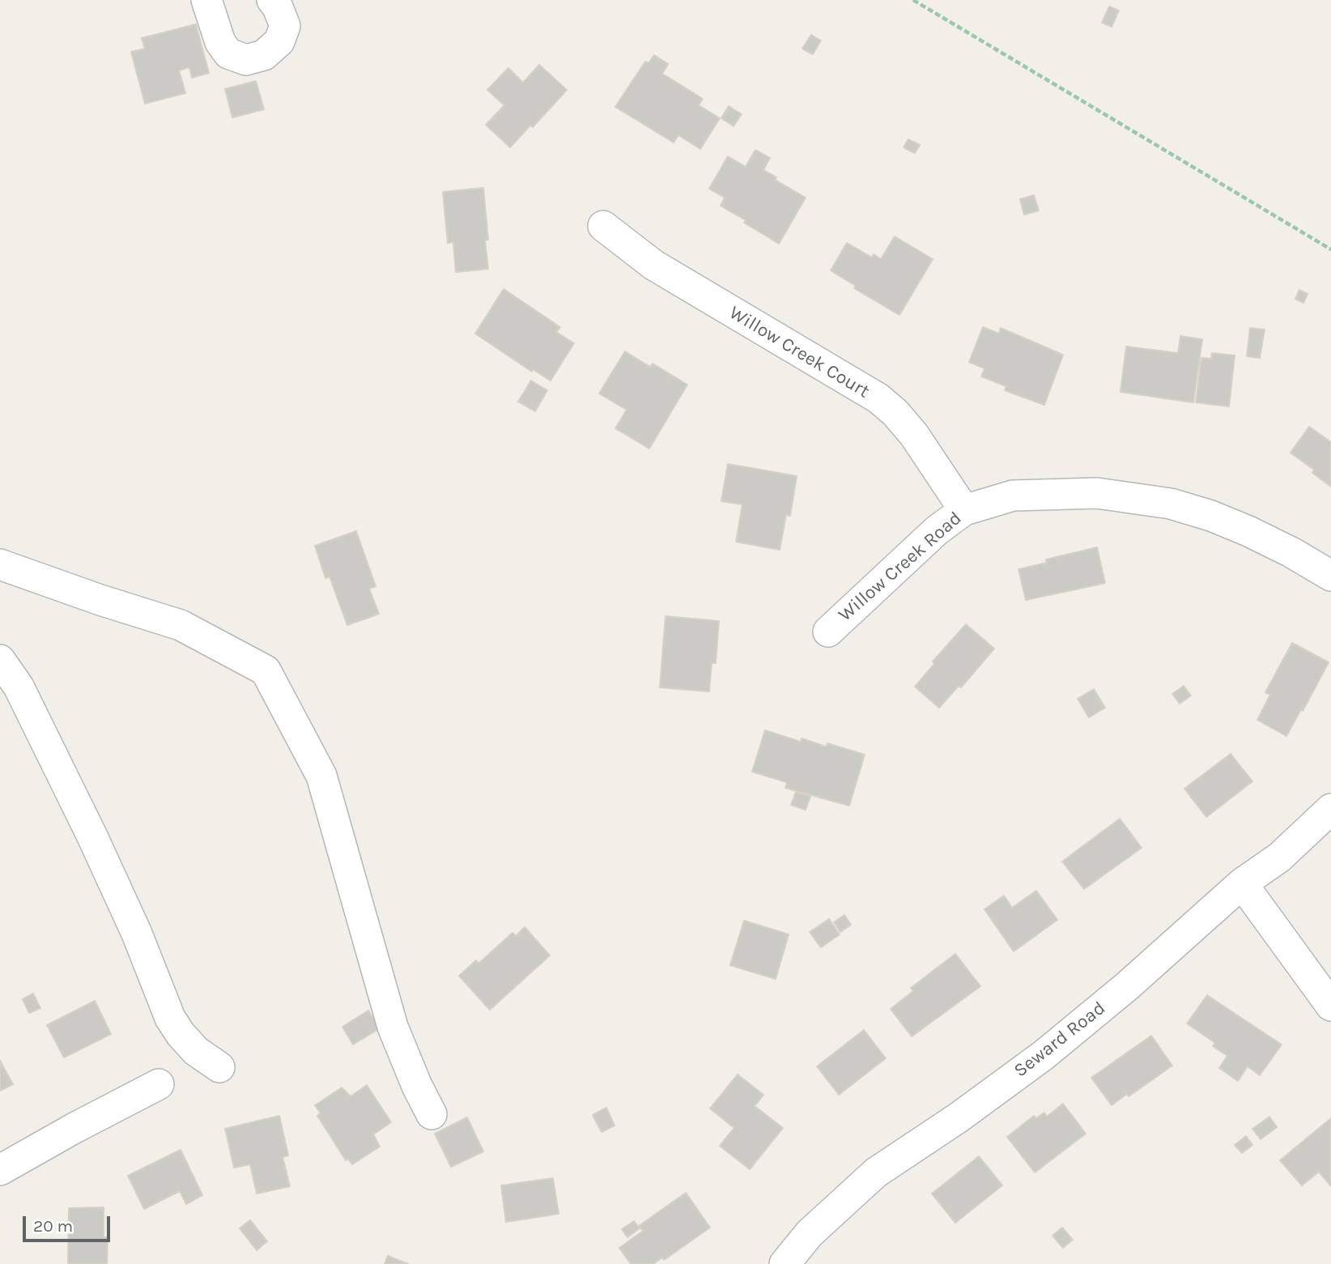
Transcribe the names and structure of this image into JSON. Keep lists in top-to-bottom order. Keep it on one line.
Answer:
{"streets":{"street":["Willow Creek Court","Willow Creek Road","Seward Road"]},"crossings":[["Willow Creek Court","Willow Creek Road"]],"scale_bar":"20 m"}
